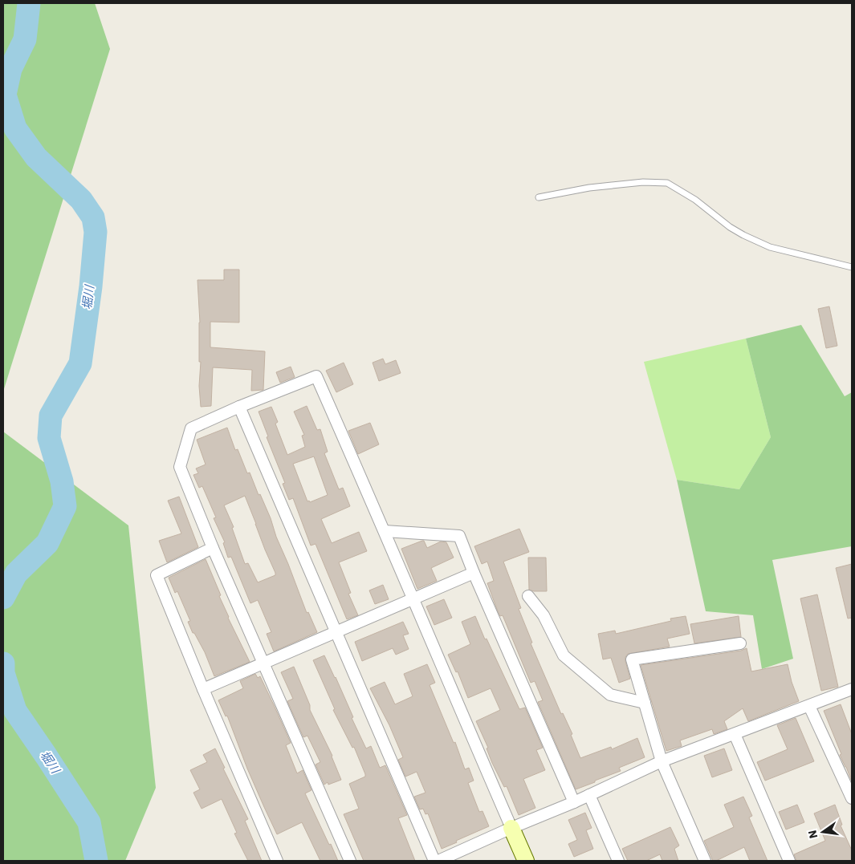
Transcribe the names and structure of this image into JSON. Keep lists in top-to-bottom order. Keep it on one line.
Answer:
{"water":["堀川"],"north":"left"}
